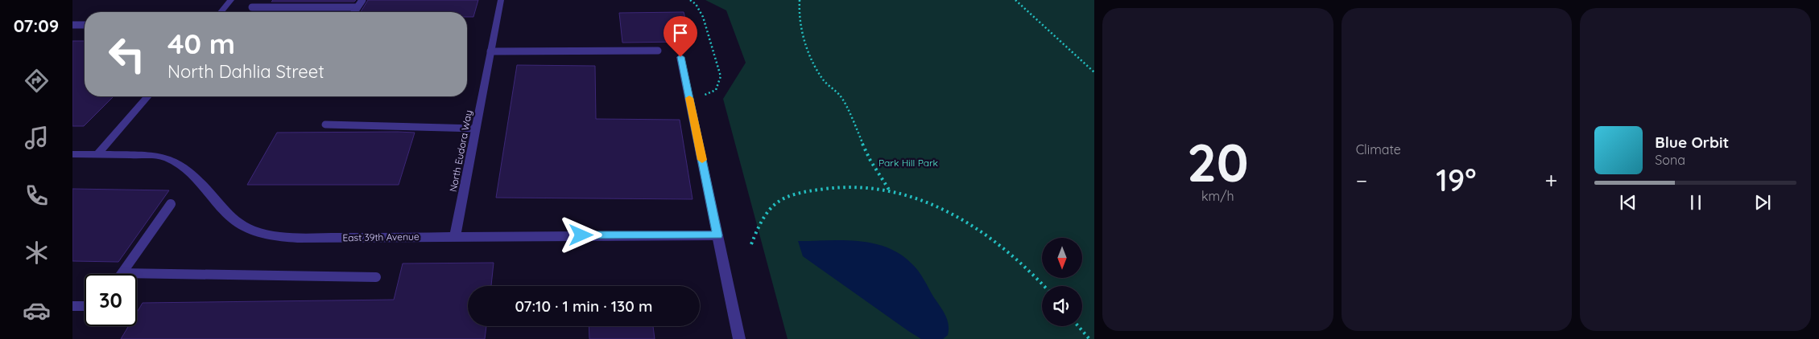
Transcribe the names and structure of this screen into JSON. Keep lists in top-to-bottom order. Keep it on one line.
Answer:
{"streets":{"street":["North Eudora Way","East 39th Avenue"]},"crossings":[["North Eudora Way","East 39th Avenue"]],"parks":["Park Hill Park"],"north":"bottom","page":{"tabs":"07:09","tile":[["20","km/h"],"Climate"],"turn":["40 m","North Dahlia Street"],"song":["Blue Orbit","Sona"],"heat":["−","19°","+"],"limit":"30","trip":"07:10 · 1 min · 130 m"}}
